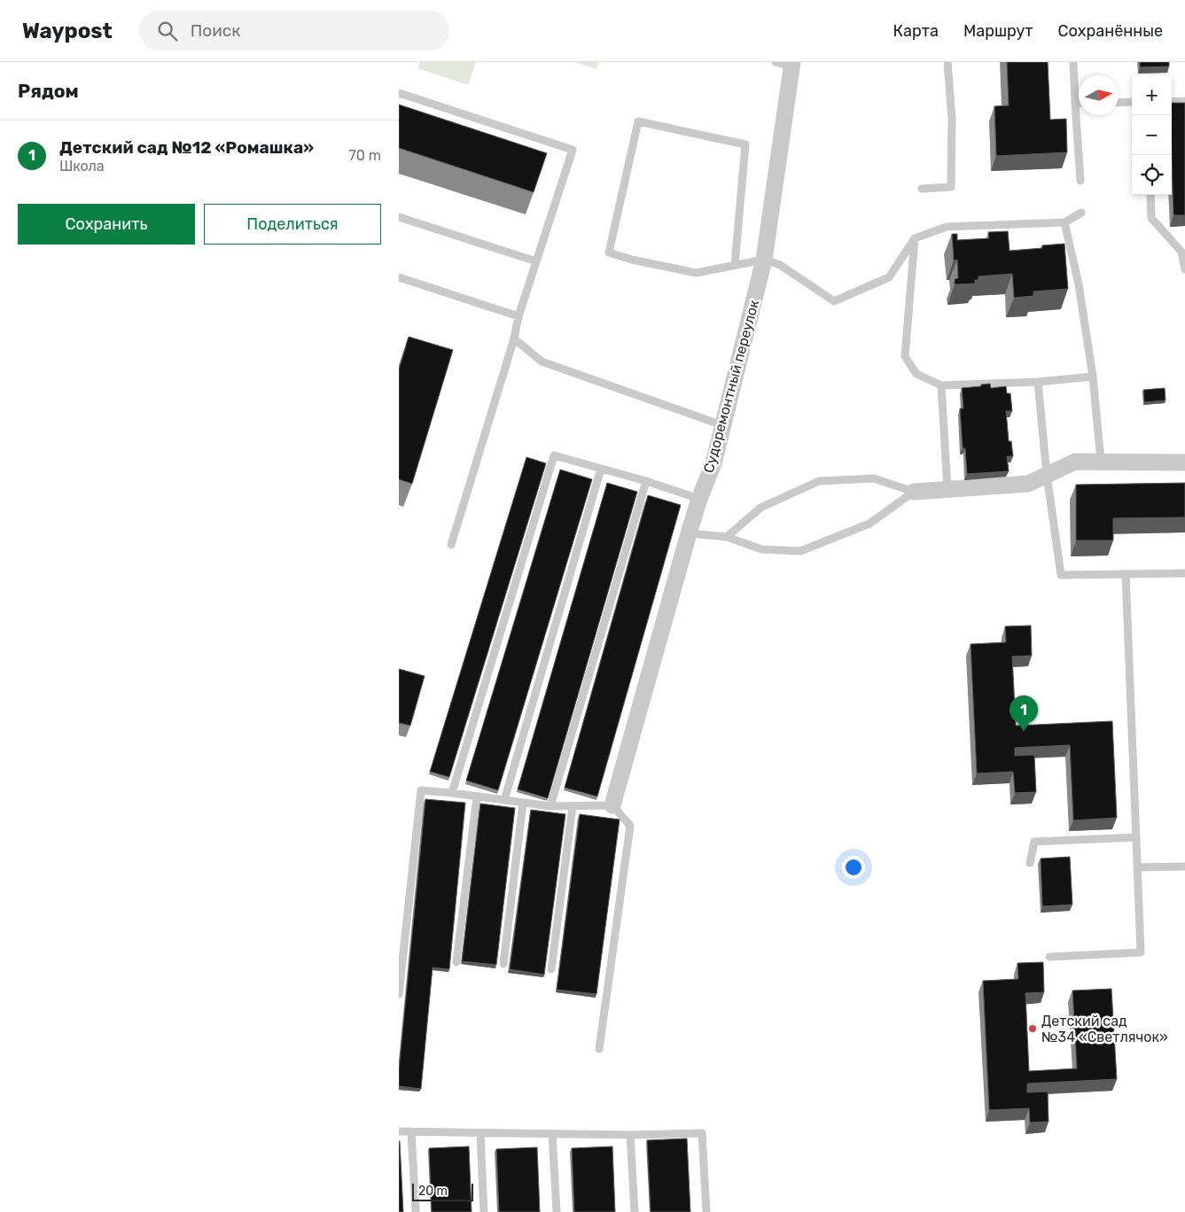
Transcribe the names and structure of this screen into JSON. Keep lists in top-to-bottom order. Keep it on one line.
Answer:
{"streets":{"street":["Судоремонтный переулок"]},"places":["Детский сад №34 «Светлячок»"],"scale_bar":"20 m","north":"right","page":{"header":"Waypost","search":"Поиск","nav":["Карта","Маршрут","Сохранённые"],"heading":"Рядом","map_buttons":["+","−"],"list":[{"mark":"1","name":"Детский сад №12 «Ромашка»","note":"Школа","value":"70 m"}],"buttons":["Сохранить","Поделиться"],"pins":"1","scale":"20 m"}}
